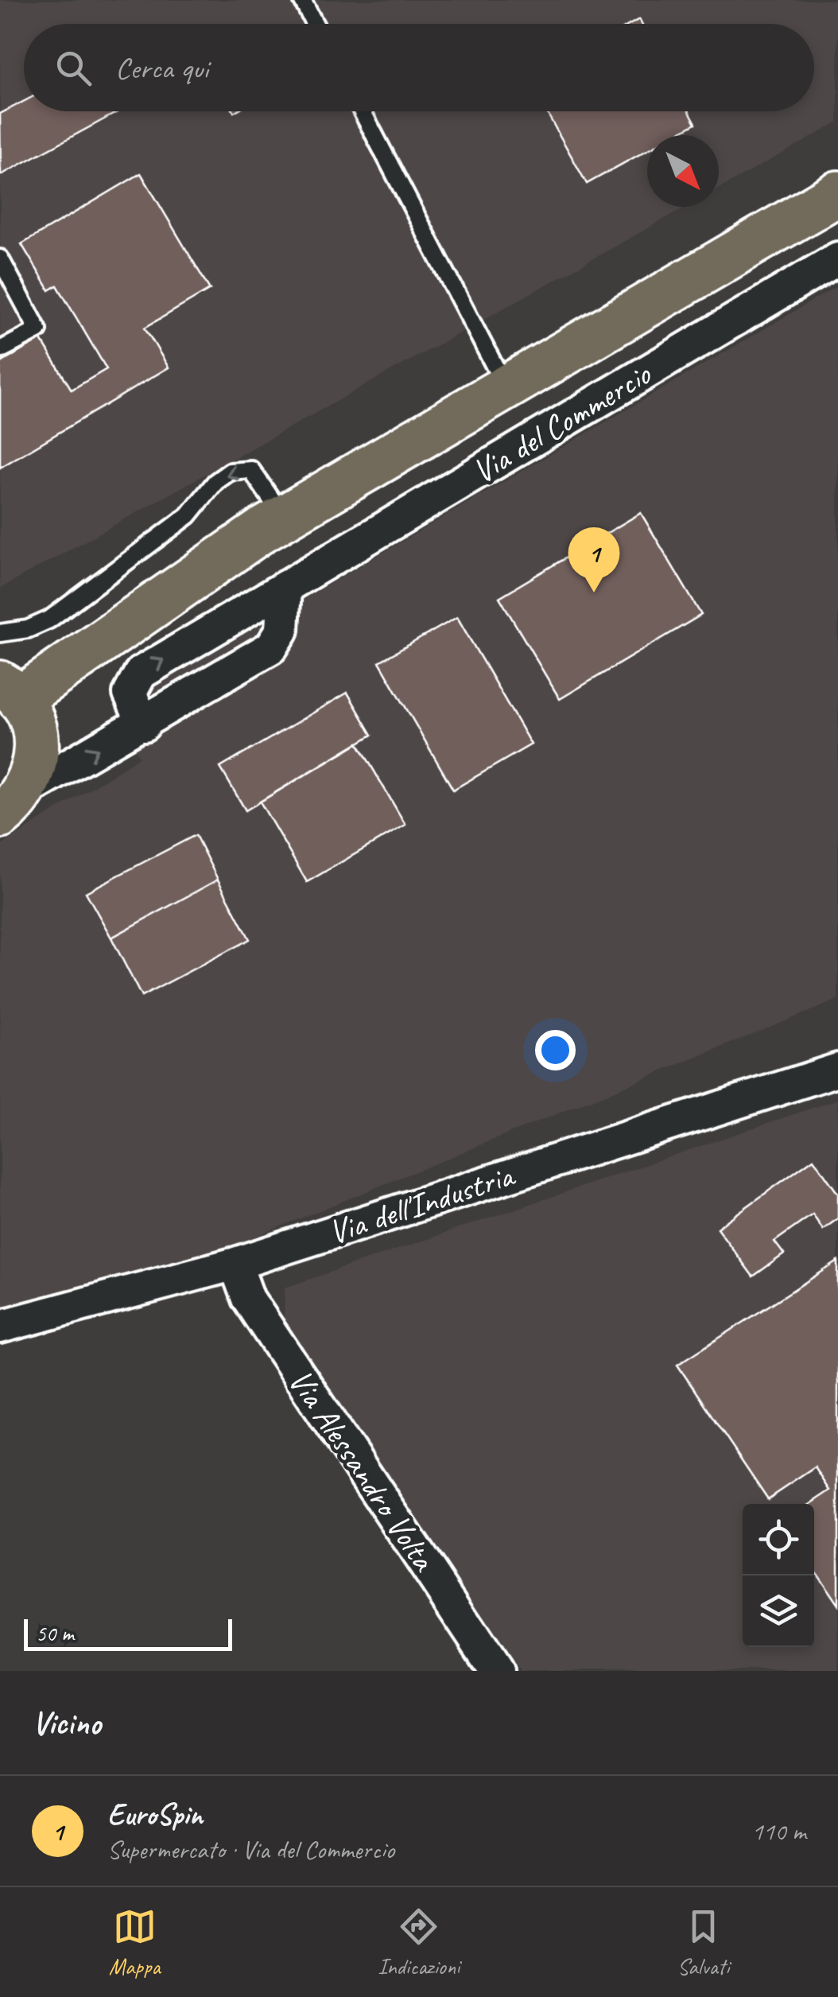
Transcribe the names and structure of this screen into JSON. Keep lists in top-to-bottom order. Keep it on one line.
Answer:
{"streets":{"street":["Via del Commercio","Via dell'Industria","Via Alessandro Volta"]},"crossings":[["Via dell'Industria","Via Alessandro Volta"]],"scale_bar":"50 m","north":"bottom right","page":{"search":"Cerca qui","pins":"1","scale":"50 m","heading":"Vicino","list":[{"mark":"1","name":"EuroSpin","note":"Supermercato · Via del Commercio","value":"110 m"}],"nav":["Mappa","Indicazioni","Salvati"]}}
